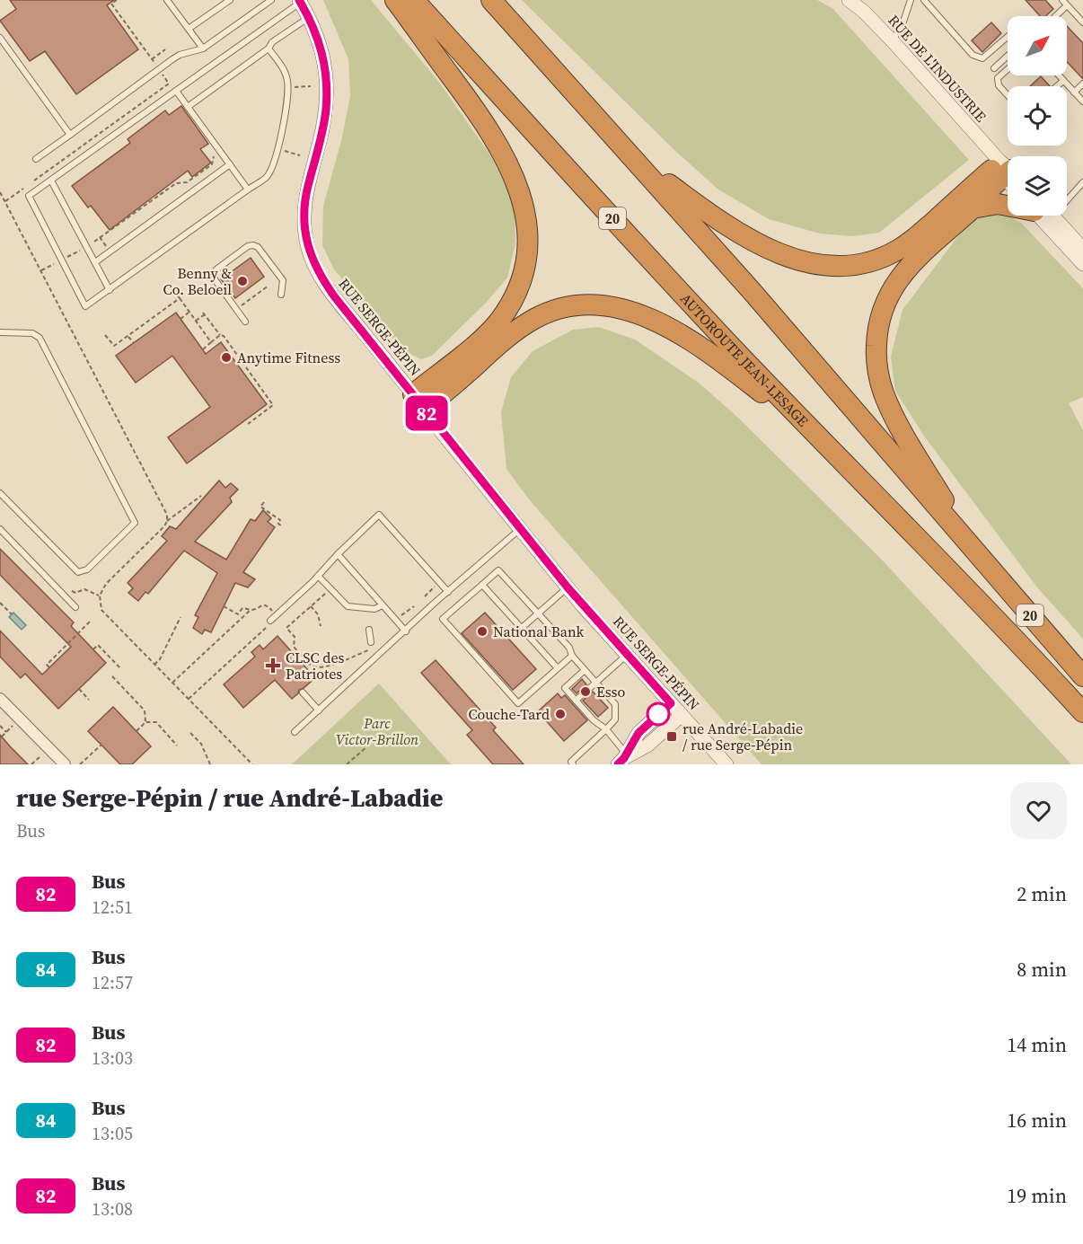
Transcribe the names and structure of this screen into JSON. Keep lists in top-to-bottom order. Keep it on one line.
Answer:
{"streets":{"highway":["20","AUTOROUTE JEAN-LESAGE"],"street":["RUE DE L'INDUSTRIE","RUE SERGE-PÉPIN"]},"parks":["Parc Victor-Brillon"],"places":{"other":["Benny & Co. Beloeil","Anytime Fitness","National Bank","Esso","Couche-Tard"],"health":["CLSC des Patriotes"],"transit":["rue André-Labadie / rue Serge-Pépin"]},"lines":["bus line 82"],"north":"top right","page":{"on_map":"82","heading":["rue Serge-Pépin / rue André-Labadie","Bus"],"list":[{"mark":"82","name":"Bus","note":"12:51","value":"2 min"},{"mark":"84","name":"Bus","note":"12:57","value":"8 min"},{"mark":"82","name":"Bus","note":"13:03","value":"14 min"},{"mark":"84","name":"Bus","note":"13:05","value":"16 min"},{"mark":"82","name":"Bus","note":"13:08","value":"19 min"}]}}
